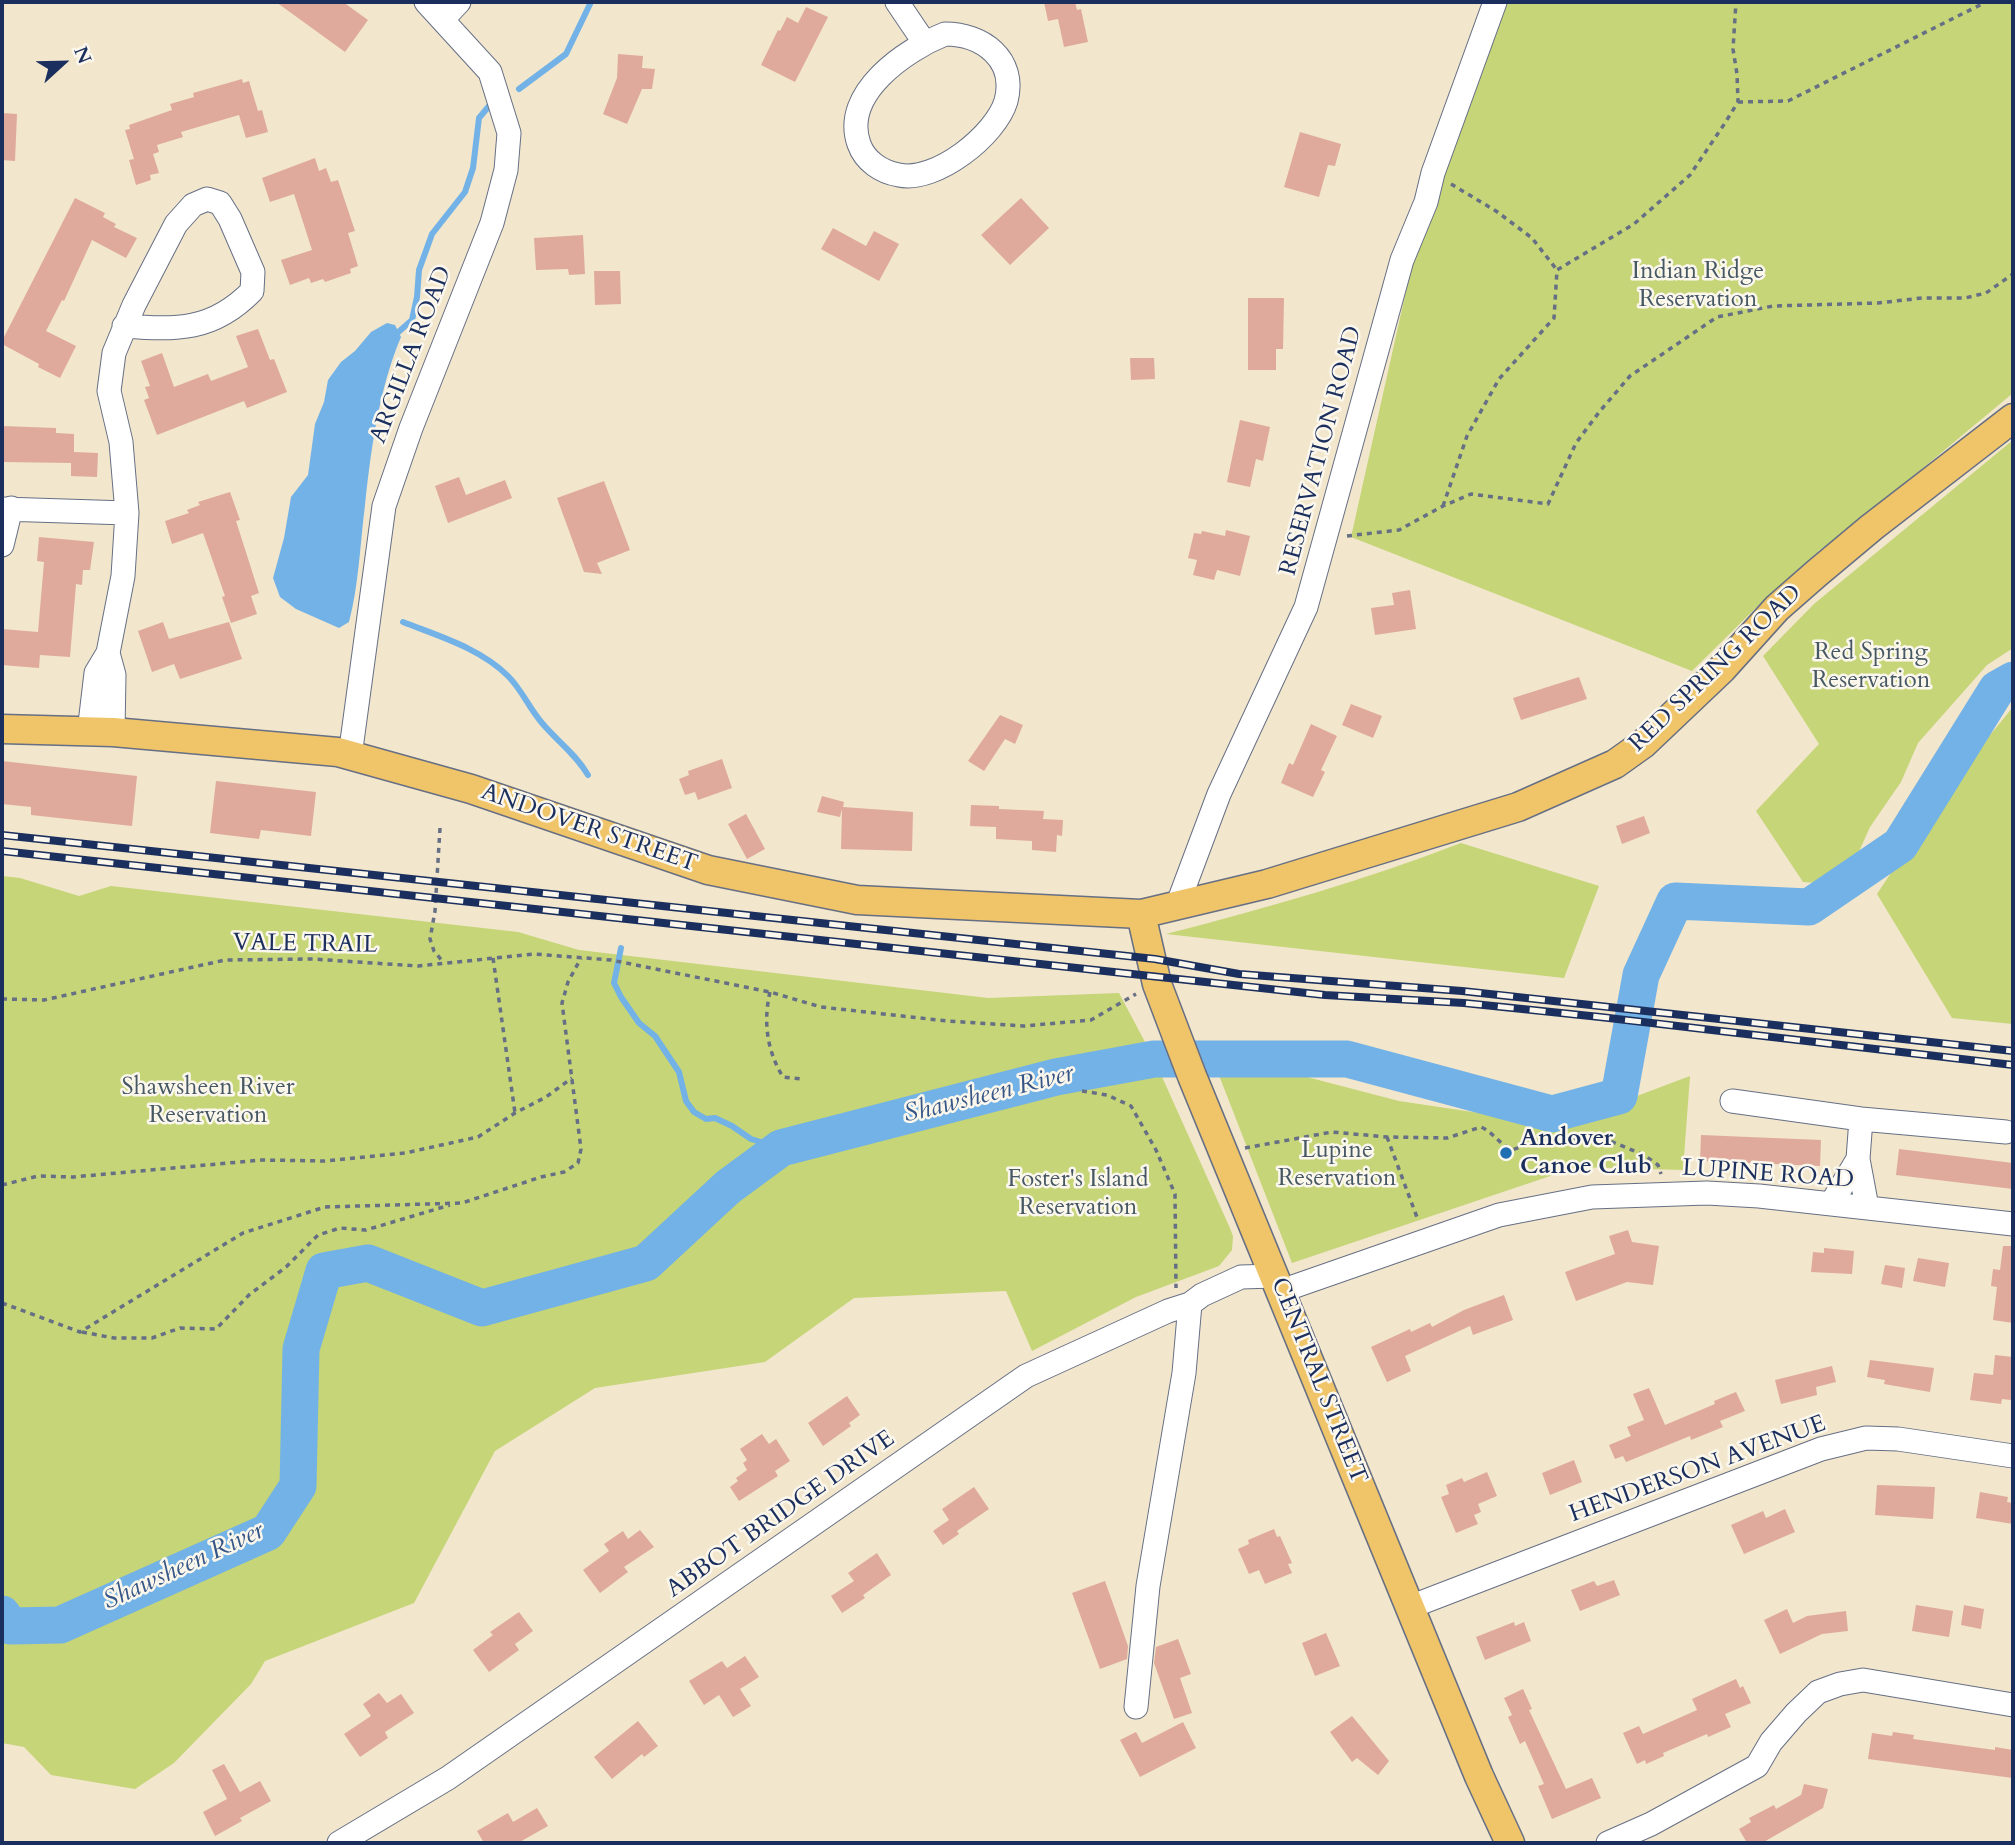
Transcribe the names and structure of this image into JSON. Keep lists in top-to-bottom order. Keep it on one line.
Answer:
{"streets":{"main road":["RED SPRING ROAD","ANDOVER STREET","CENTRAL STREET"],"street":["ARGILLA ROAD","RESERVATION ROAD","LUPINE ROAD","HENDERSON AVENUE","ABBOT BRIDGE DRIVE"],"path":["VALE TRAIL"]},"crossings":[["ARGILLA ROAD","ANDOVER STREET"],["RESERVATION ROAD","RED SPRING ROAD"],["RESERVATION ROAD","ANDOVER STREET"],["RED SPRING ROAD","ANDOVER STREET"],["ANDOVER STREET","CENTRAL STREET"],["VALE TRAIL","CENTRAL STREET"],["LUPINE ROAD","CENTRAL STREET"],["LUPINE ROAD","ABBOT BRIDGE DRIVE"],["CENTRAL STREET","HENDERSON AVENUE"],["CENTRAL STREET","ABBOT BRIDGE DRIVE"]],"water":["Shawsheen River"],"parks":["Indian Ridge Reservation","Red Spring Reservation","Shawsheen River Reservation","Lupine Reservation","Foster's Island Reservation"],"places":["Andover Canoe Club"],"north":"right"}
